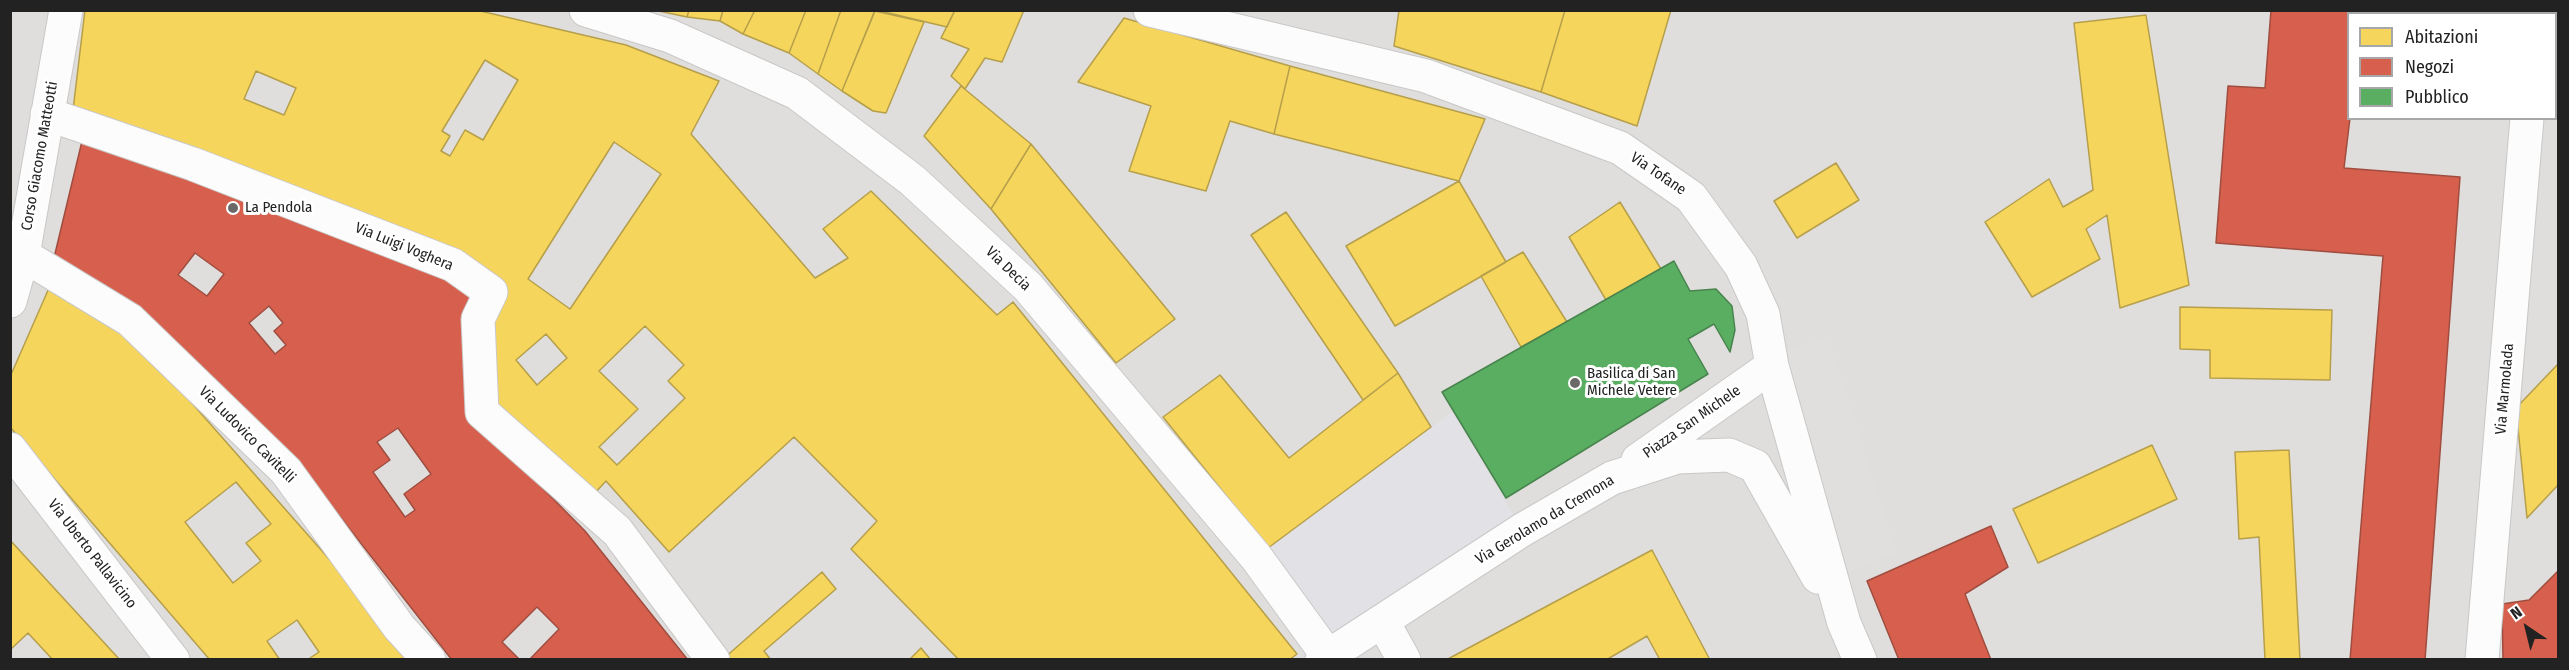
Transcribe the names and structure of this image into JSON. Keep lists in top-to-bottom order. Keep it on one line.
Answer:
{"streets":{"street":["Corso Giacomo Matteotti","Via Tofane","Via Luigi Voghera","Via Decia","Via Marmolada","Piazza San Michele","Via Ludovico Cavitelli","Via Gerolamo da Cremona","Via Uberto Pallavicino"]},"crossings":[["Corso Giacomo Matteotti","Via Luigi Voghera"],["Corso Giacomo Matteotti","Via Ludovico Cavitelli"],["Via Tofane","Piazza San Michele"],["Via Tofane","Via Gerolamo da Cremona"],["Via Decia","Via Gerolamo da Cremona"],["Piazza San Michele","Via Gerolamo da Cremona"]],"places":["La Pendola","Basilica di San Michele Vetere"],"legend":["Abitazioni","Negozi","Pubblico"],"north":"top left"}
